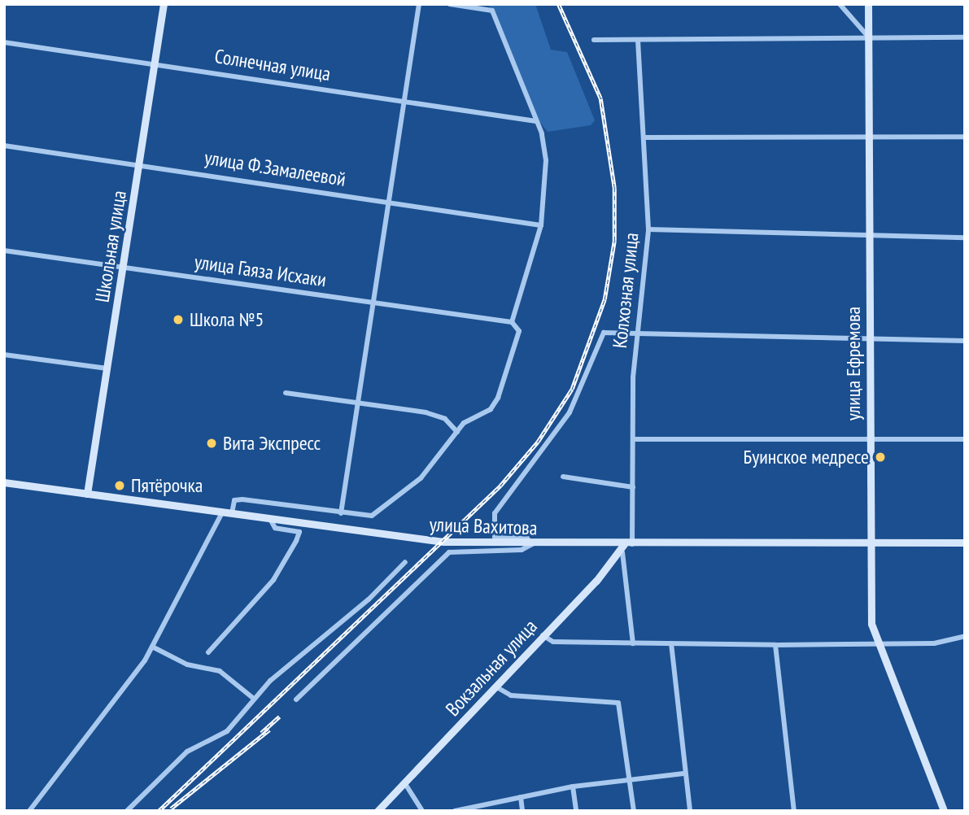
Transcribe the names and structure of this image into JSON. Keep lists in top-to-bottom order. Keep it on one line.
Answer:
{"streets":{"street":["Солнечная улица","улица Ф.Замалеевой","Школьная улица","улица Гаяза Исхаки","Колхозная улица","улица Ефремова","улица Вахитова","Вокзальная улица"]},"crossings":[["Солнечная улица","Школьная улица"],["улица Ф.Замалеевой","Школьная улица"],["Школьная улица","улица Гаяза Исхаки"],["Школьная улица","улица Вахитова"],["Колхозная улица","улица Вахитова"],["улица Ефремова","улица Вахитова"]],"places":["Школа №5","Вита Экспресс","Буинское медресе","Пятёрочка"]}
